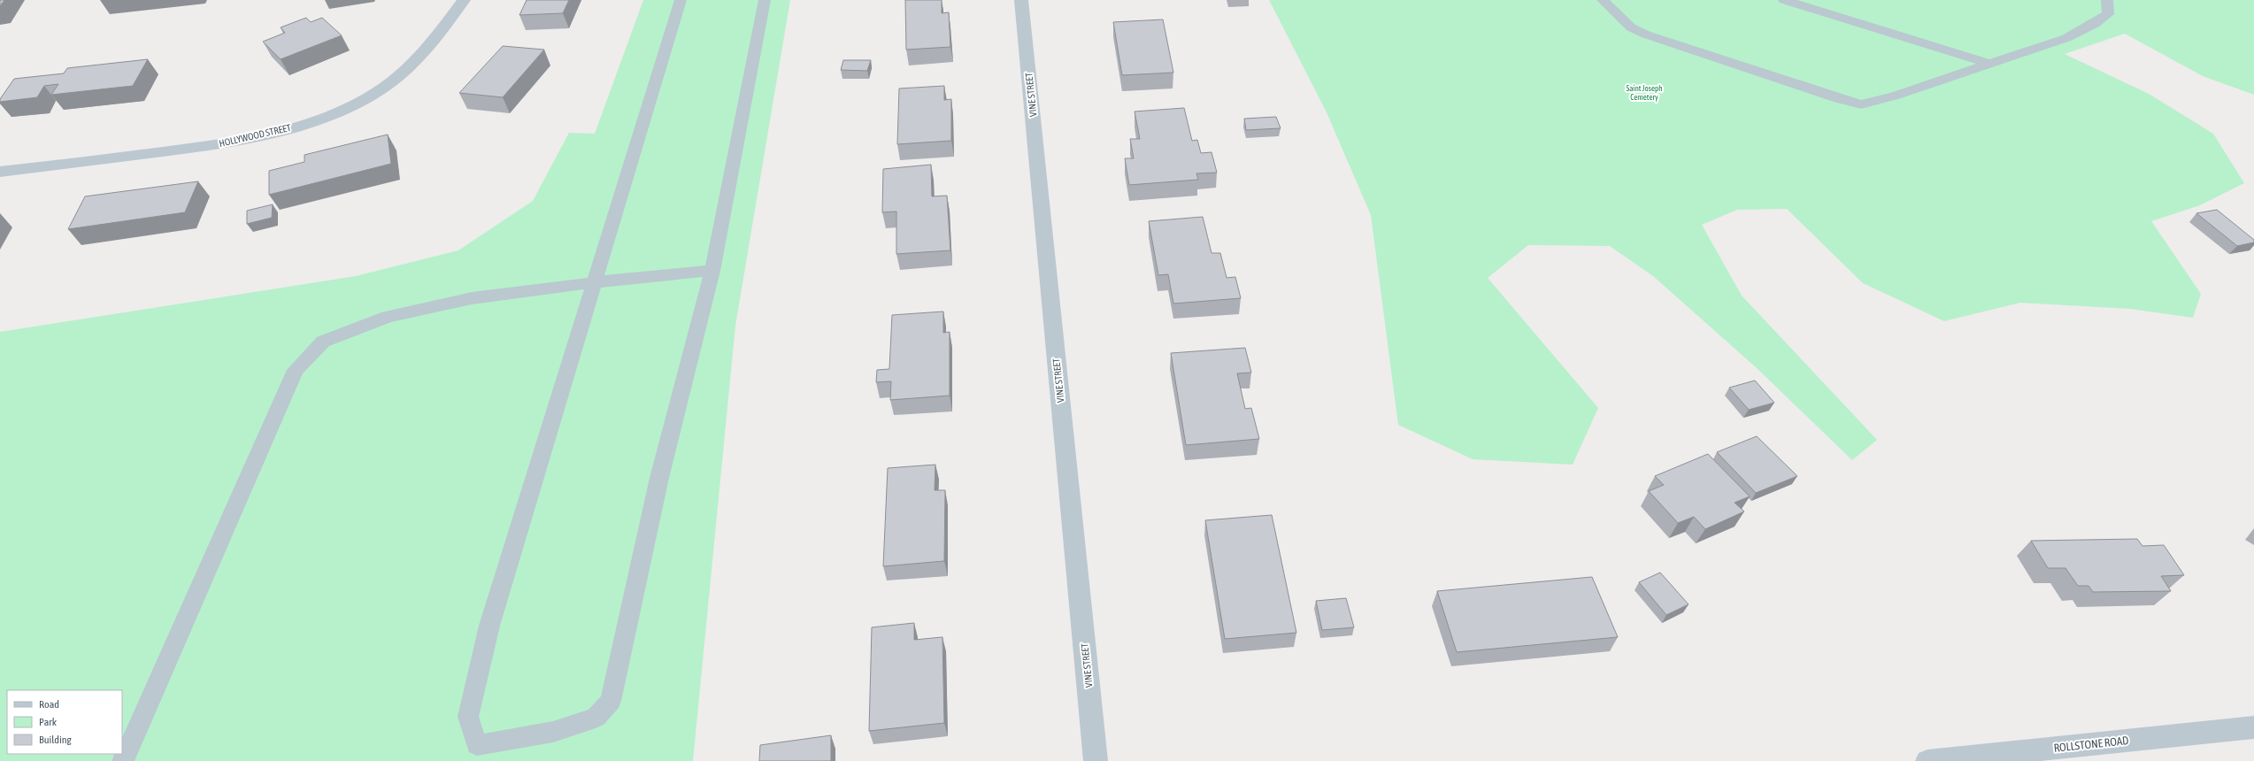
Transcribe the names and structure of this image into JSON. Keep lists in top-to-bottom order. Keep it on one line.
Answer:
{"streets":{"street":["VINE STREET","HOLLYWOOD STREET","ROLLSTONE ROAD"]},"parks":["Saint Joseph Cemetery"],"legend":["Road","Park","Building"]}
